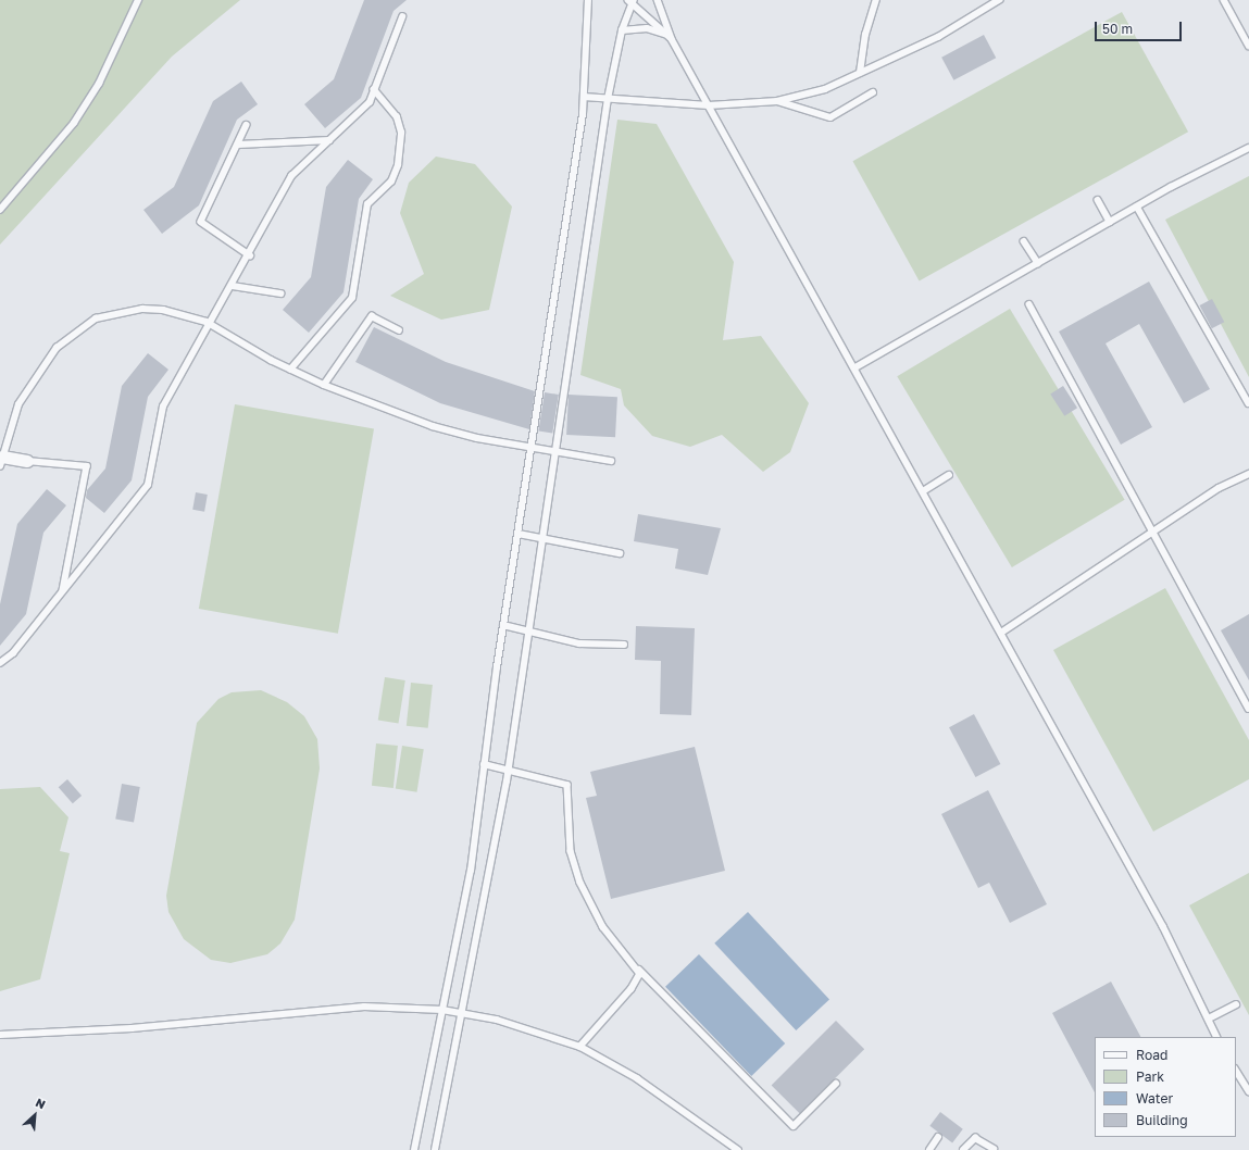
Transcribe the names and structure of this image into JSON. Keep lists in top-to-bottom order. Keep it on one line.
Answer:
{"legend":["Road","Park","Water","Building"],"scale_bar":"50 m","north":"top right"}
